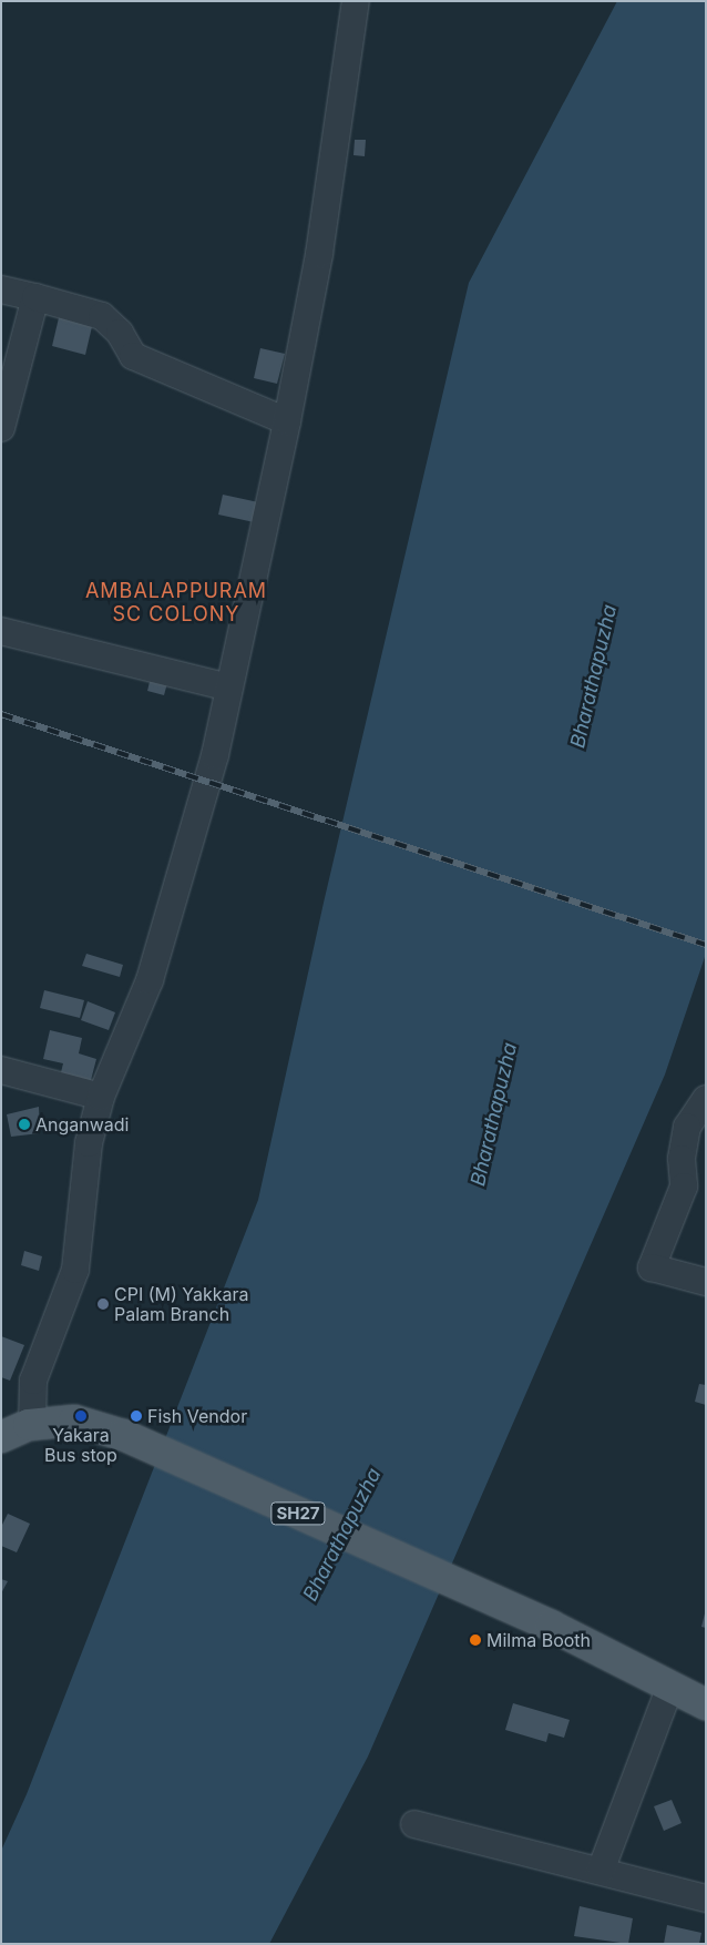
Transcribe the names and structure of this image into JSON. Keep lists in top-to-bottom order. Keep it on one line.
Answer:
{"streets":{"main road":["SH27"]},"districts":["AMBALAPPURAM SC COLONY"],"water":["Bharathapuzha"],"places":["Anganwadi","CPI (M) Yakkara Palam Branch","Yakara Bus stop","Fish Vendor","Milma Booth"]}
